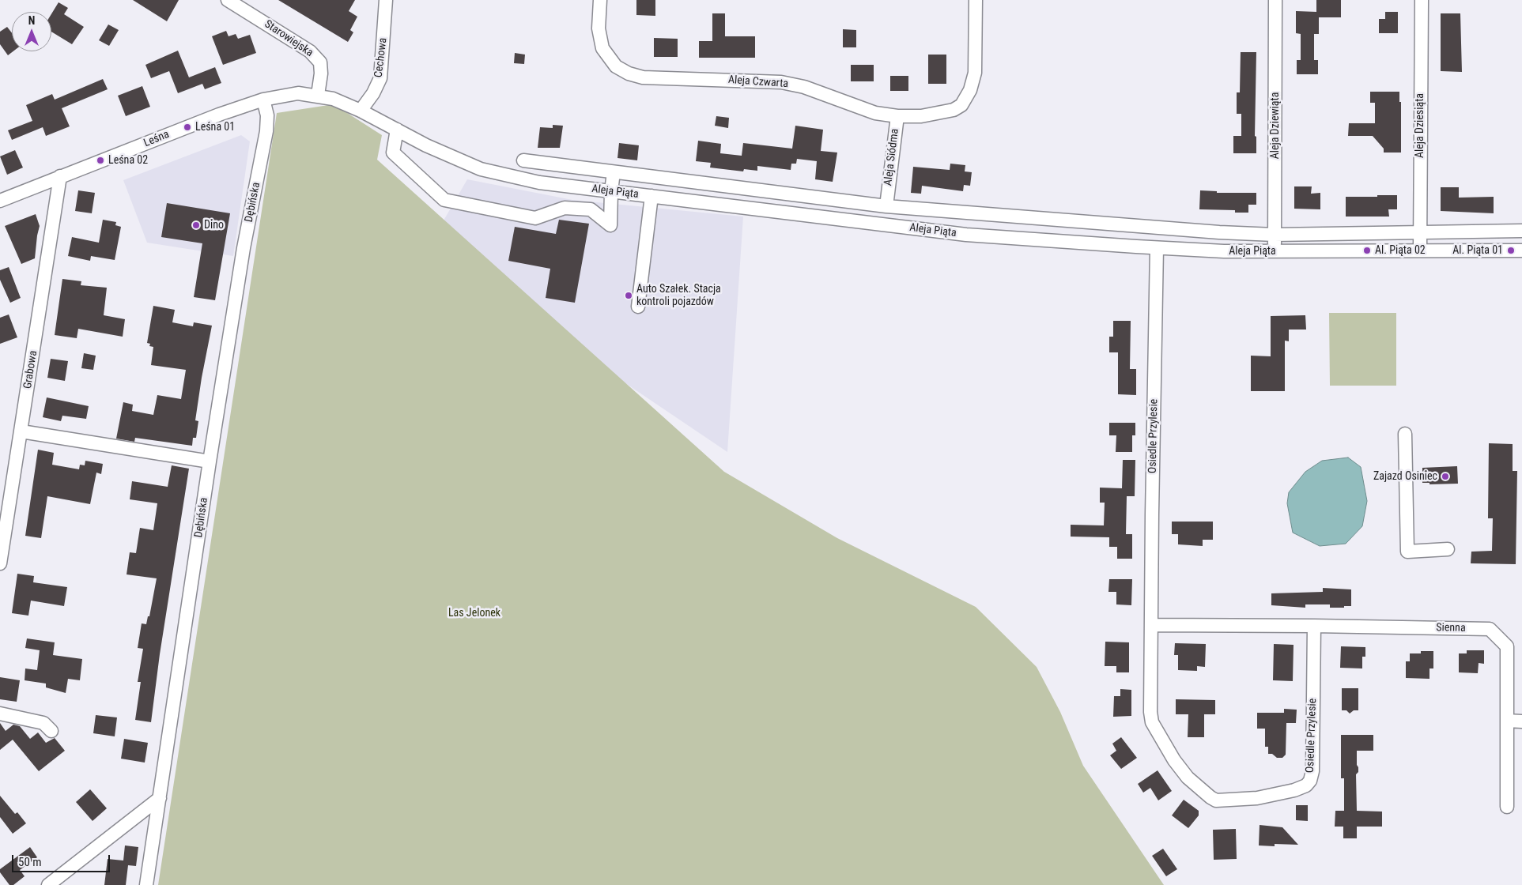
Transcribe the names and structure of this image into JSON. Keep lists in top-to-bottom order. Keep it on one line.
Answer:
{"streets":{"street":["Starowiejska","Cechowa","Aleja Czwarta","Aleja Dziewiąta","Aleja Dziesiąta","Leśna","Aleja Siódma","Aleja Piąta","Dębińska","Grabowa","Osiedle Przylesie","Sienna"]},"crossings":[["Starowiejska","Leśna"],["Cechowa","Leśna"],["Cechowa","Aleja Piąta"],["Aleja Czwarta","Aleja Siódma"],["Aleja Dziewiąta","Aleja Piąta"],["Aleja Dziesiąta","Aleja Piąta"],["Leśna","Aleja Piąta"],["Leśna","Dębińska"],["Leśna","Grabowa"],["Aleja Piąta","Osiedle Przylesie"],["Osiedle Przylesie","Sienna"]],"parks":["Las Jelonek"],"places":["Leśna 01","Leśna 02","Dino","Al. Piąta 02","Al. Piąta 01","Auto Szałek. Stacja kontroli pojazdów","Zajazd Osiniec"],"scale_bar":"50 m","north":"top"}
